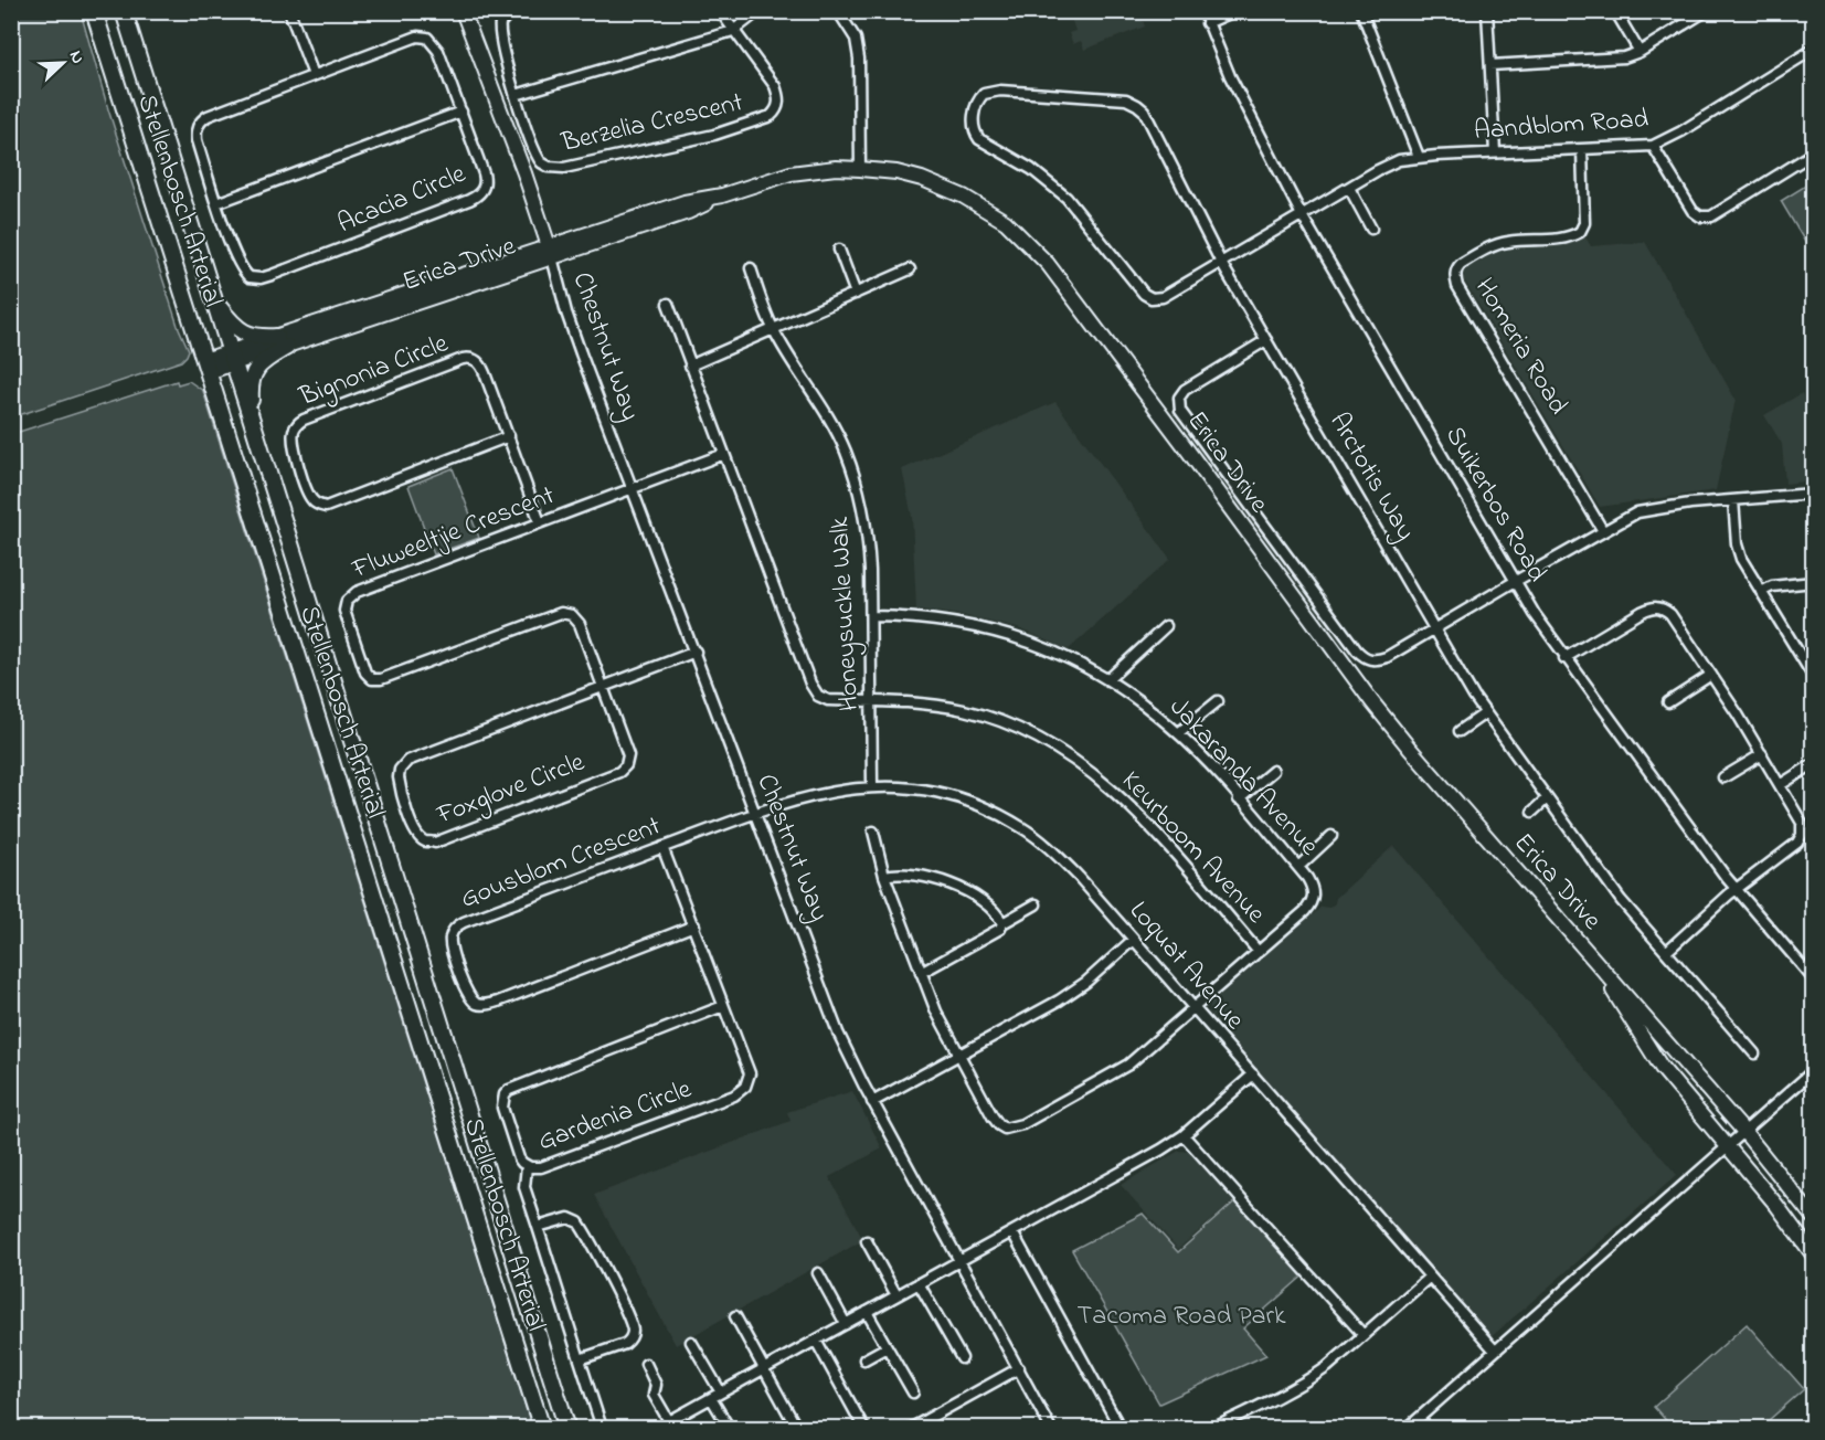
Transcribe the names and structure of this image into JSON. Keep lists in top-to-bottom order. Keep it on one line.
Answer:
{"streets":{"main road":["Stellenbosch Arterial","Erica Drive"],"street":["Berzelia Crescent","Aandblom Road","Acacia Circle","Chestnut Way","Homeria Road","Bignonia Circle","Arctotis Way","Suikerbos Road","Fluweeltjie Crescent","Honeysuckle Walk","Jakaranda Avenue","Foxglove Circle","Keurboom Avenue","Gousblom Crescent","Loquat Avenue","Gardenia Circle"]},"crossings":[["Aandblom Road","Homeria Road"],["Aandblom Road","Arctotis Way"],["Aandblom Road","Suikerbos Road"],["Stellenbosch Arterial","Erica Drive"],["Erica Drive","Chestnut Way"],["Chestnut Way","Fluweeltjie Crescent"],["Chestnut Way","Foxglove Circle"],["Chestnut Way","Gousblom Crescent"],["Chestnut Way","Loquat Avenue"],["Bignonia Circle","Fluweeltjie Crescent"],["Fluweeltjie Crescent","Foxglove Circle"],["Fluweeltjie Crescent","Keurboom Avenue"],["Honeysuckle Walk","Jakaranda Avenue"],["Honeysuckle Walk","Keurboom Avenue"],["Honeysuckle Walk","Loquat Avenue"],["Jakaranda Avenue","Keurboom Avenue"],["Gousblom Crescent","Loquat Avenue"],["Gousblom Crescent","Gardenia Circle"]],"parks":["Tacoma Road Park"],"north":"top right"}
